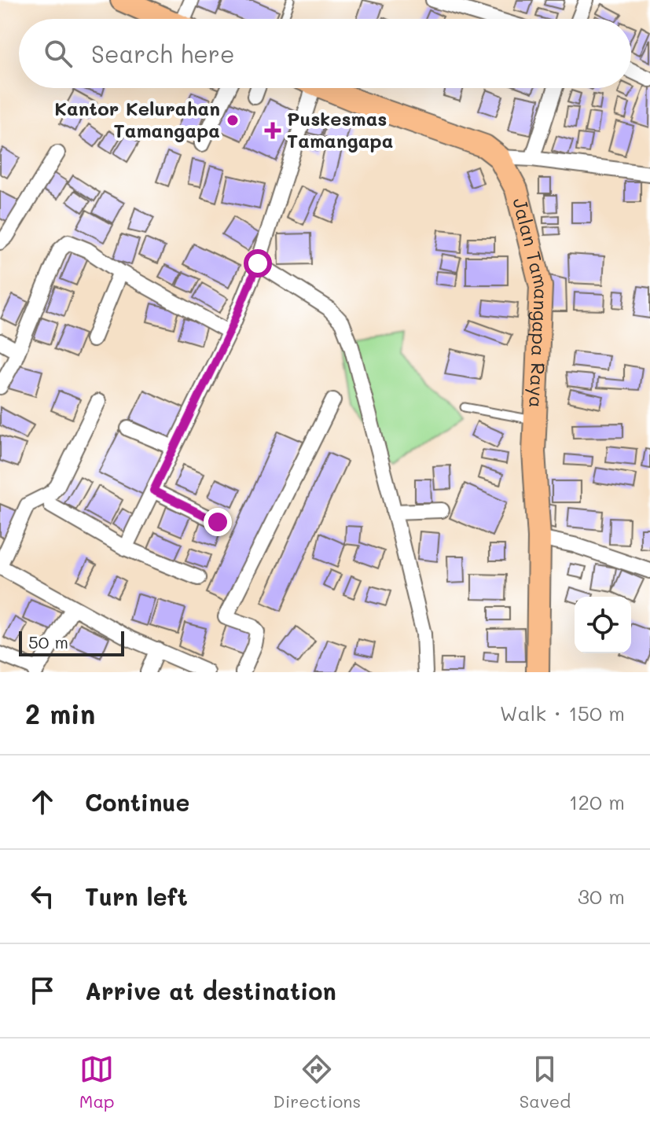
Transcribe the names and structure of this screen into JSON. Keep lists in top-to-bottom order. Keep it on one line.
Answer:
{"streets":{"main road":["Jalan Tamangapa Raya"]},"places":{"other":["Kantor Kelurahan Tamangapa"],"health":["Puskesmas Tamangapa"]},"scale_bar":"50 m","page":{"search":"Search here","scale":"50 m","heading":["2 min","Walk · 150 m"],"list":[["Continue","120 m"],["Turn left","30 m"],"Arrive at destination"],"nav":["Map","Directions","Saved"]}}
